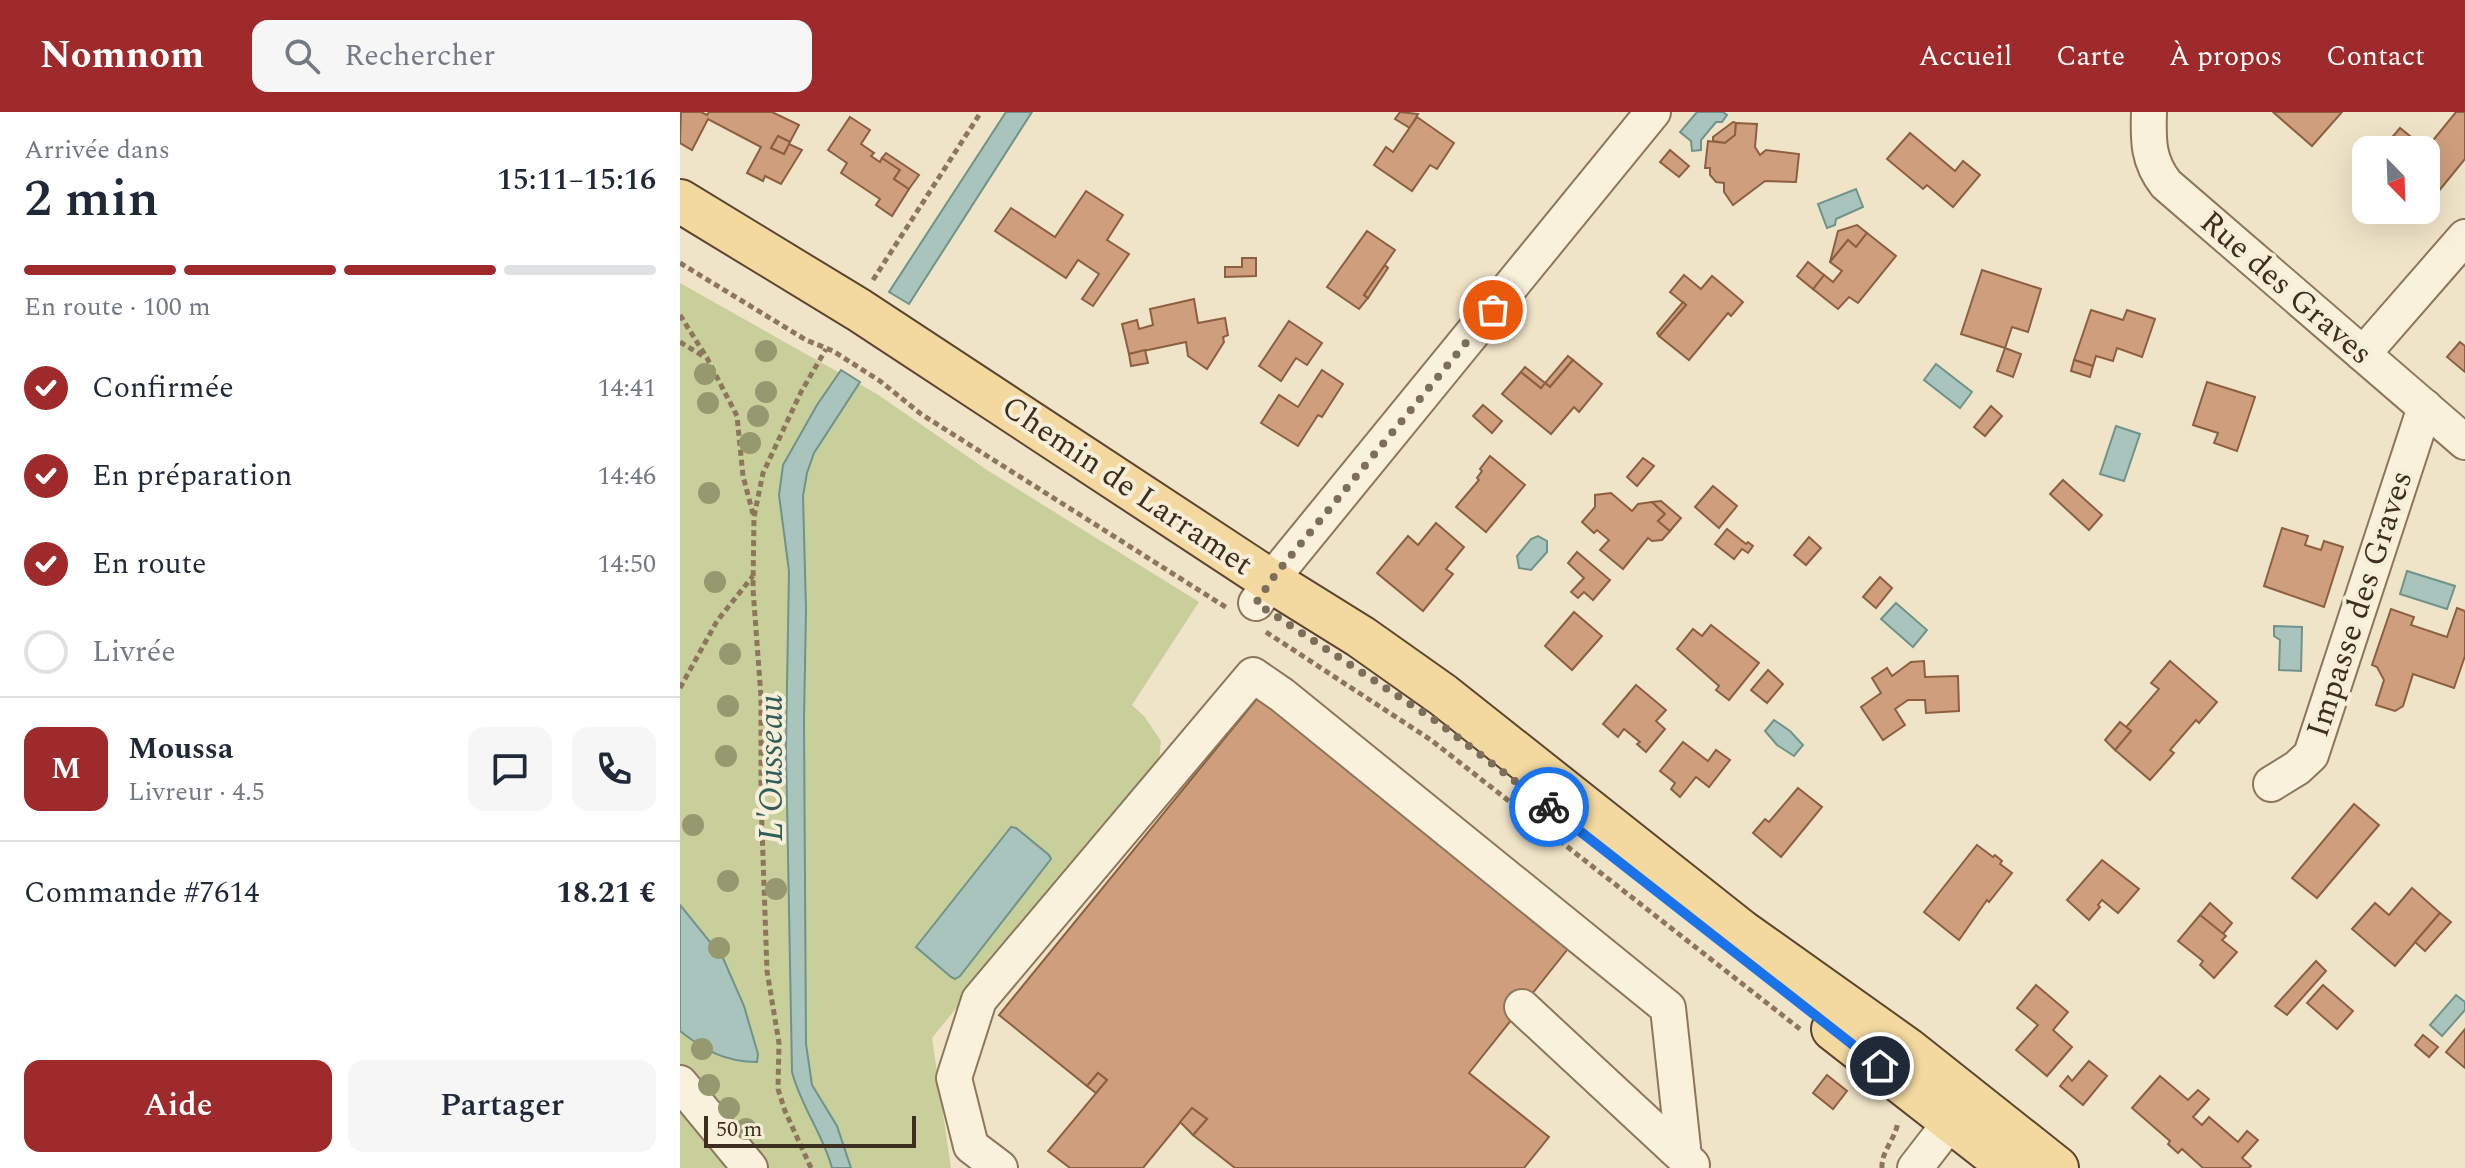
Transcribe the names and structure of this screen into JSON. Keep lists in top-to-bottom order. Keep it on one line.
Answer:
{"streets":{"main road":["Chemin de Larramet"],"street":["Rue des Graves","Impasse des Graves"]},"crossings":[["Rue des Graves","Impasse des Graves"]],"water":["L'Ousseau"],"scale_bar":"50 m","north":"bottom right","page":{"header":"Nomnom","search":"Rechercher","nav":["Accueil","Carte","À propos","Contact"],"heading":["2 min","Arrivée dans","15:11–15:16"],"panel":["Moussa","Livreur · 4.5","Commande #7614","18.21 €"],"bar":"En route · 100 m","list":[["Confirmée","14:41"],["En préparation","14:46"],["En route","14:50"],"Livrée"],"round":"M","buttons":["Aide","Partager"],"scale":"50 m"}}
